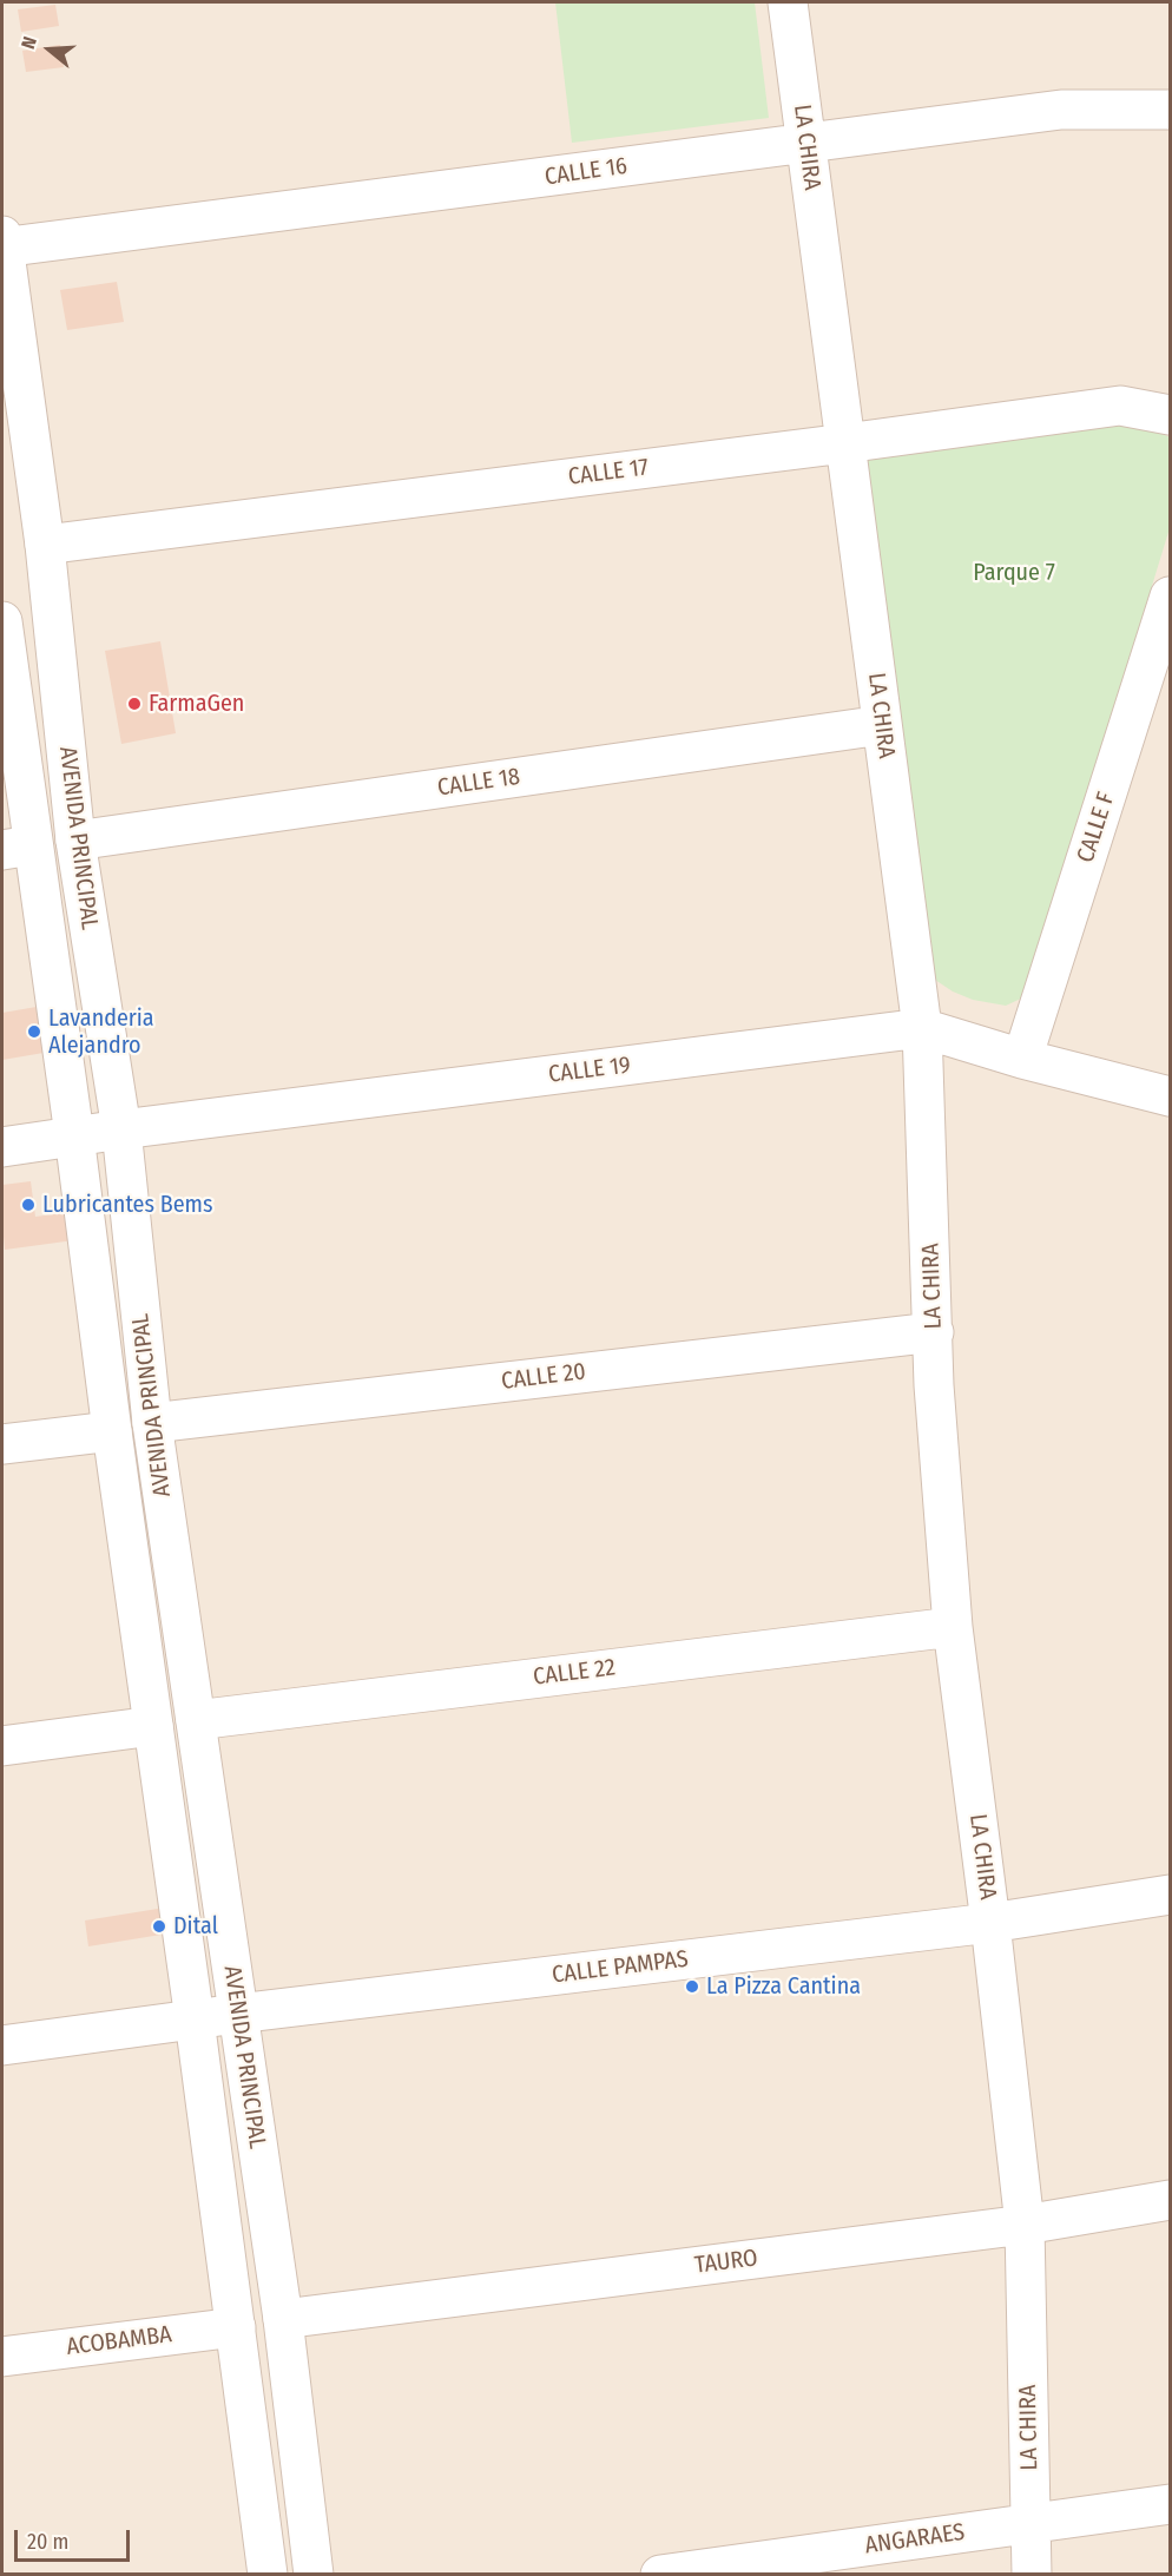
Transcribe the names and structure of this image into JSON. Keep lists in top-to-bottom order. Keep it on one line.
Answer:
{"streets":{"street":["LA CHIRA","CALLE 16","CALLE 17","CALLE 18","CALLE F","AVENIDA PRINCIPAL","CALLE 19","CALLE 20","CALLE 22","CALLE PAMPAS","TAURO","ACOBAMBA","ANGARAES"]},"crossings":[["LA CHIRA","CALLE 16"],["LA CHIRA","CALLE 17"],["LA CHIRA","CALLE 18"],["LA CHIRA","CALLE 19"],["LA CHIRA","CALLE 20"],["LA CHIRA","CALLE 22"],["LA CHIRA","CALLE PAMPAS"],["LA CHIRA","TAURO"],["LA CHIRA","ANGARAES"],["CALLE 16","AVENIDA PRINCIPAL"],["CALLE 17","AVENIDA PRINCIPAL"],["CALLE 18","AVENIDA PRINCIPAL"],["CALLE F","CALLE 19"],["AVENIDA PRINCIPAL","CALLE 19"],["AVENIDA PRINCIPAL","CALLE 20"],["AVENIDA PRINCIPAL","CALLE 22"],["AVENIDA PRINCIPAL","CALLE PAMPAS"],["AVENIDA PRINCIPAL","TAURO"],["AVENIDA PRINCIPAL","ACOBAMBA"]],"parks":["Parque 7"],"places":["FarmaGen","Lavanderia Alejandro","Lubricantes Bems","Dital","La Pizza Cantina"],"scale_bar":"20 m","north":"left"}
